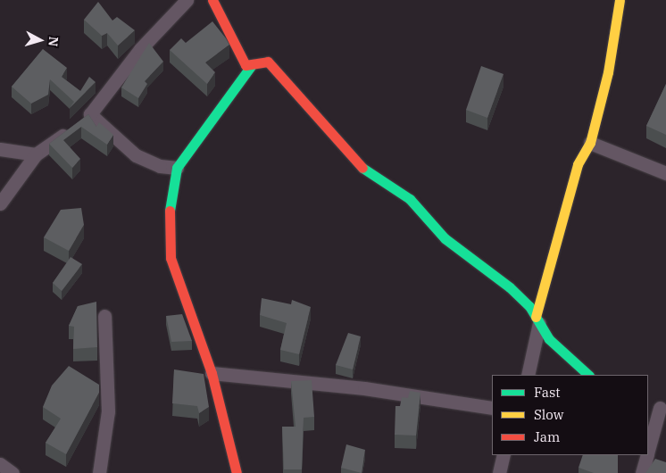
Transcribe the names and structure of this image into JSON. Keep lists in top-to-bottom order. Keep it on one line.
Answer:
{"legend":["Fast","Slow","Jam"],"north":"right"}
